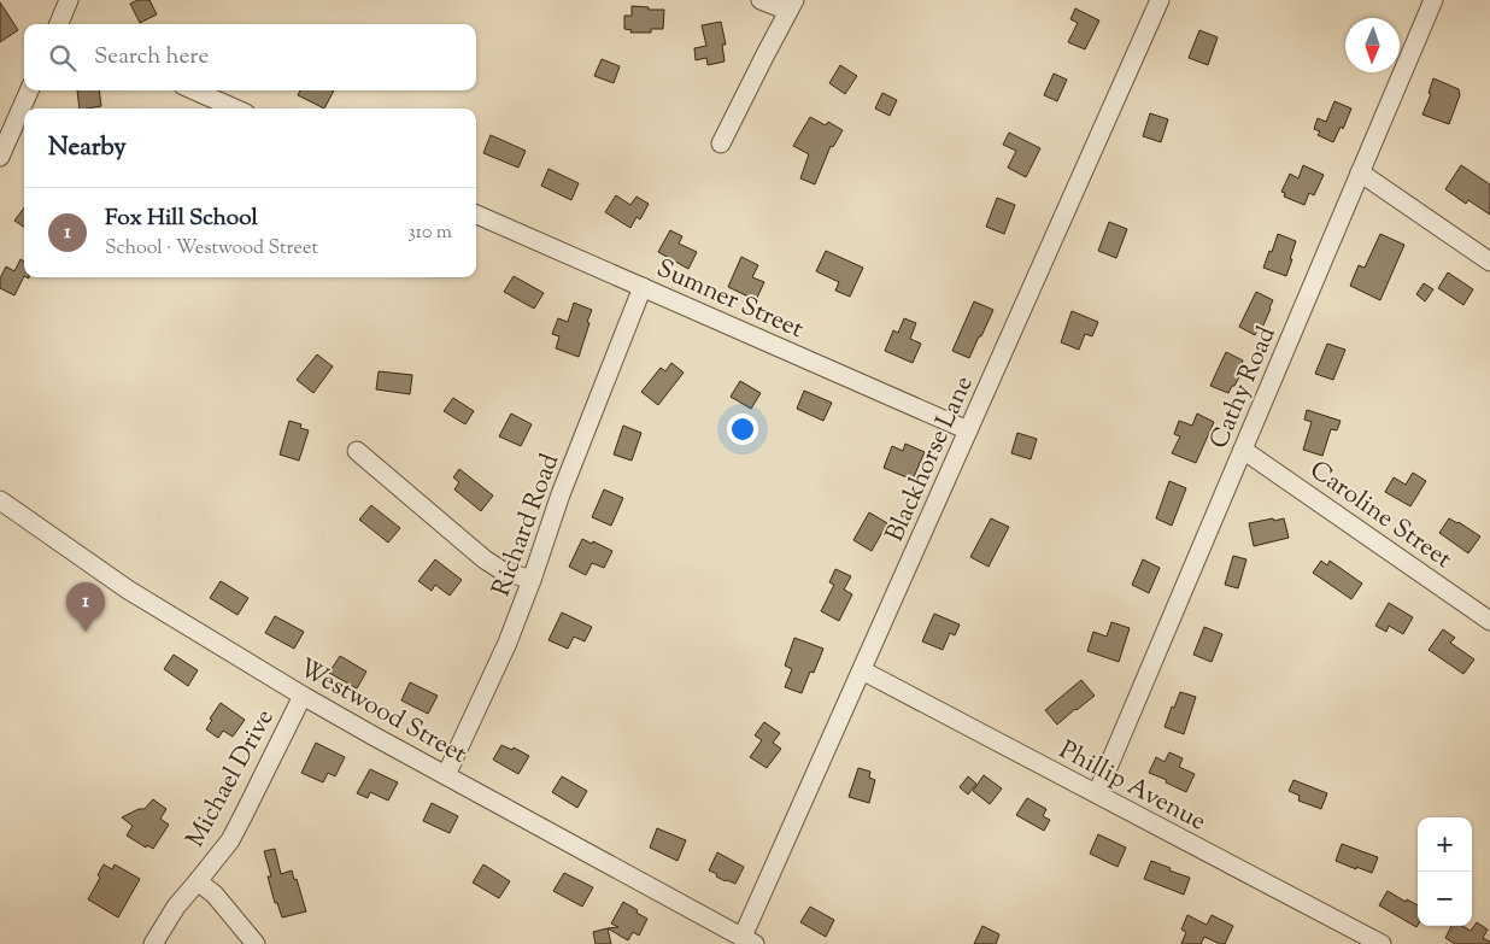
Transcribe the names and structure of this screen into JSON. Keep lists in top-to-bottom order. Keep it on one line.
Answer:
{"streets":{"street":["Sumner Street","Cathy Road","Blackhorse Lane","Caroline Street","Richard Road","Westwood Street","Michael Drive","Phillip Avenue"]},"crossings":[["Sumner Street","Blackhorse Lane"],["Sumner Street","Richard Road"],["Cathy Road","Caroline Street"],["Cathy Road","Phillip Avenue"],["Blackhorse Lane","Westwood Street"],["Blackhorse Lane","Phillip Avenue"],["Richard Road","Westwood Street"],["Westwood Street","Michael Drive"]],"north":"bottom","page":{"search":"Search here","heading":"Nearby","list":[{"mark":"1","name":"Fox Hill School","note":"School · Westwood Street","value":"310 m"}],"pins":"1","map_buttons":["+","−"]}}
